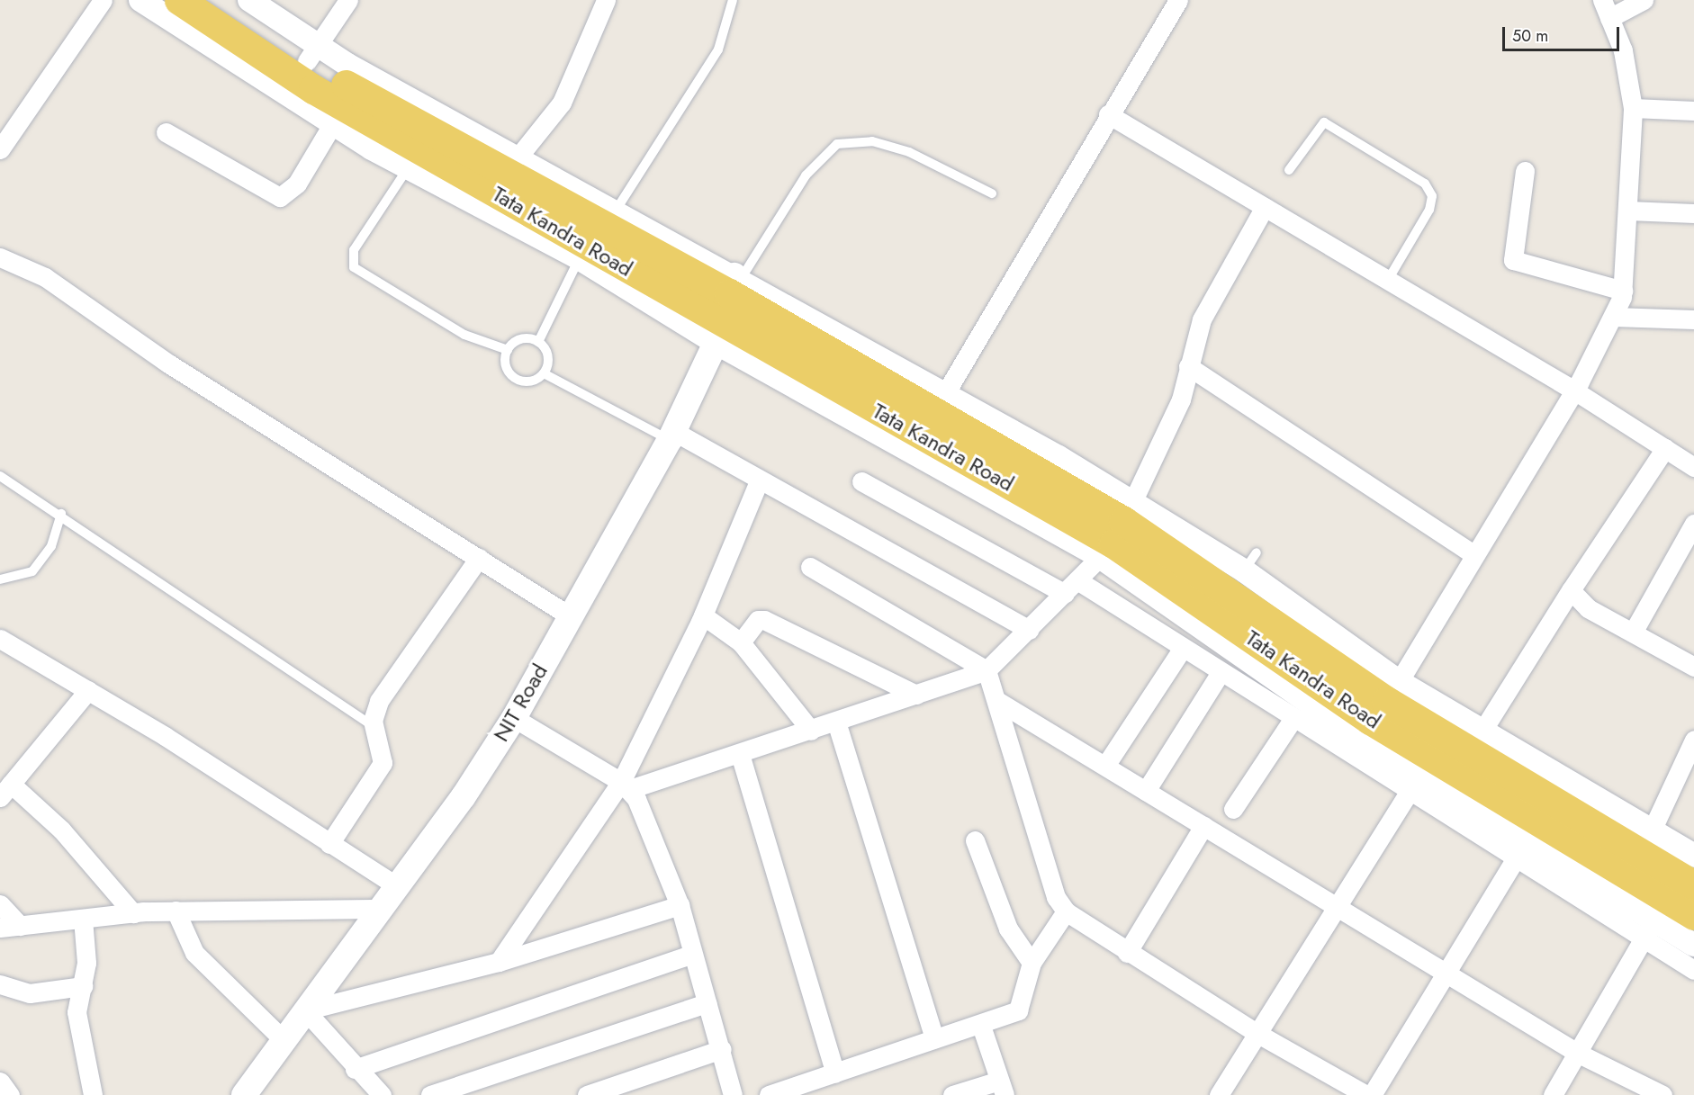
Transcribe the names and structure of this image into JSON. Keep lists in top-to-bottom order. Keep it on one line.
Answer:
{"streets":{"main road":["Tata Kandra Road","NIT Road"]},"crossings":[["Tata Kandra Road","NIT Road"]],"scale_bar":"50 m"}
